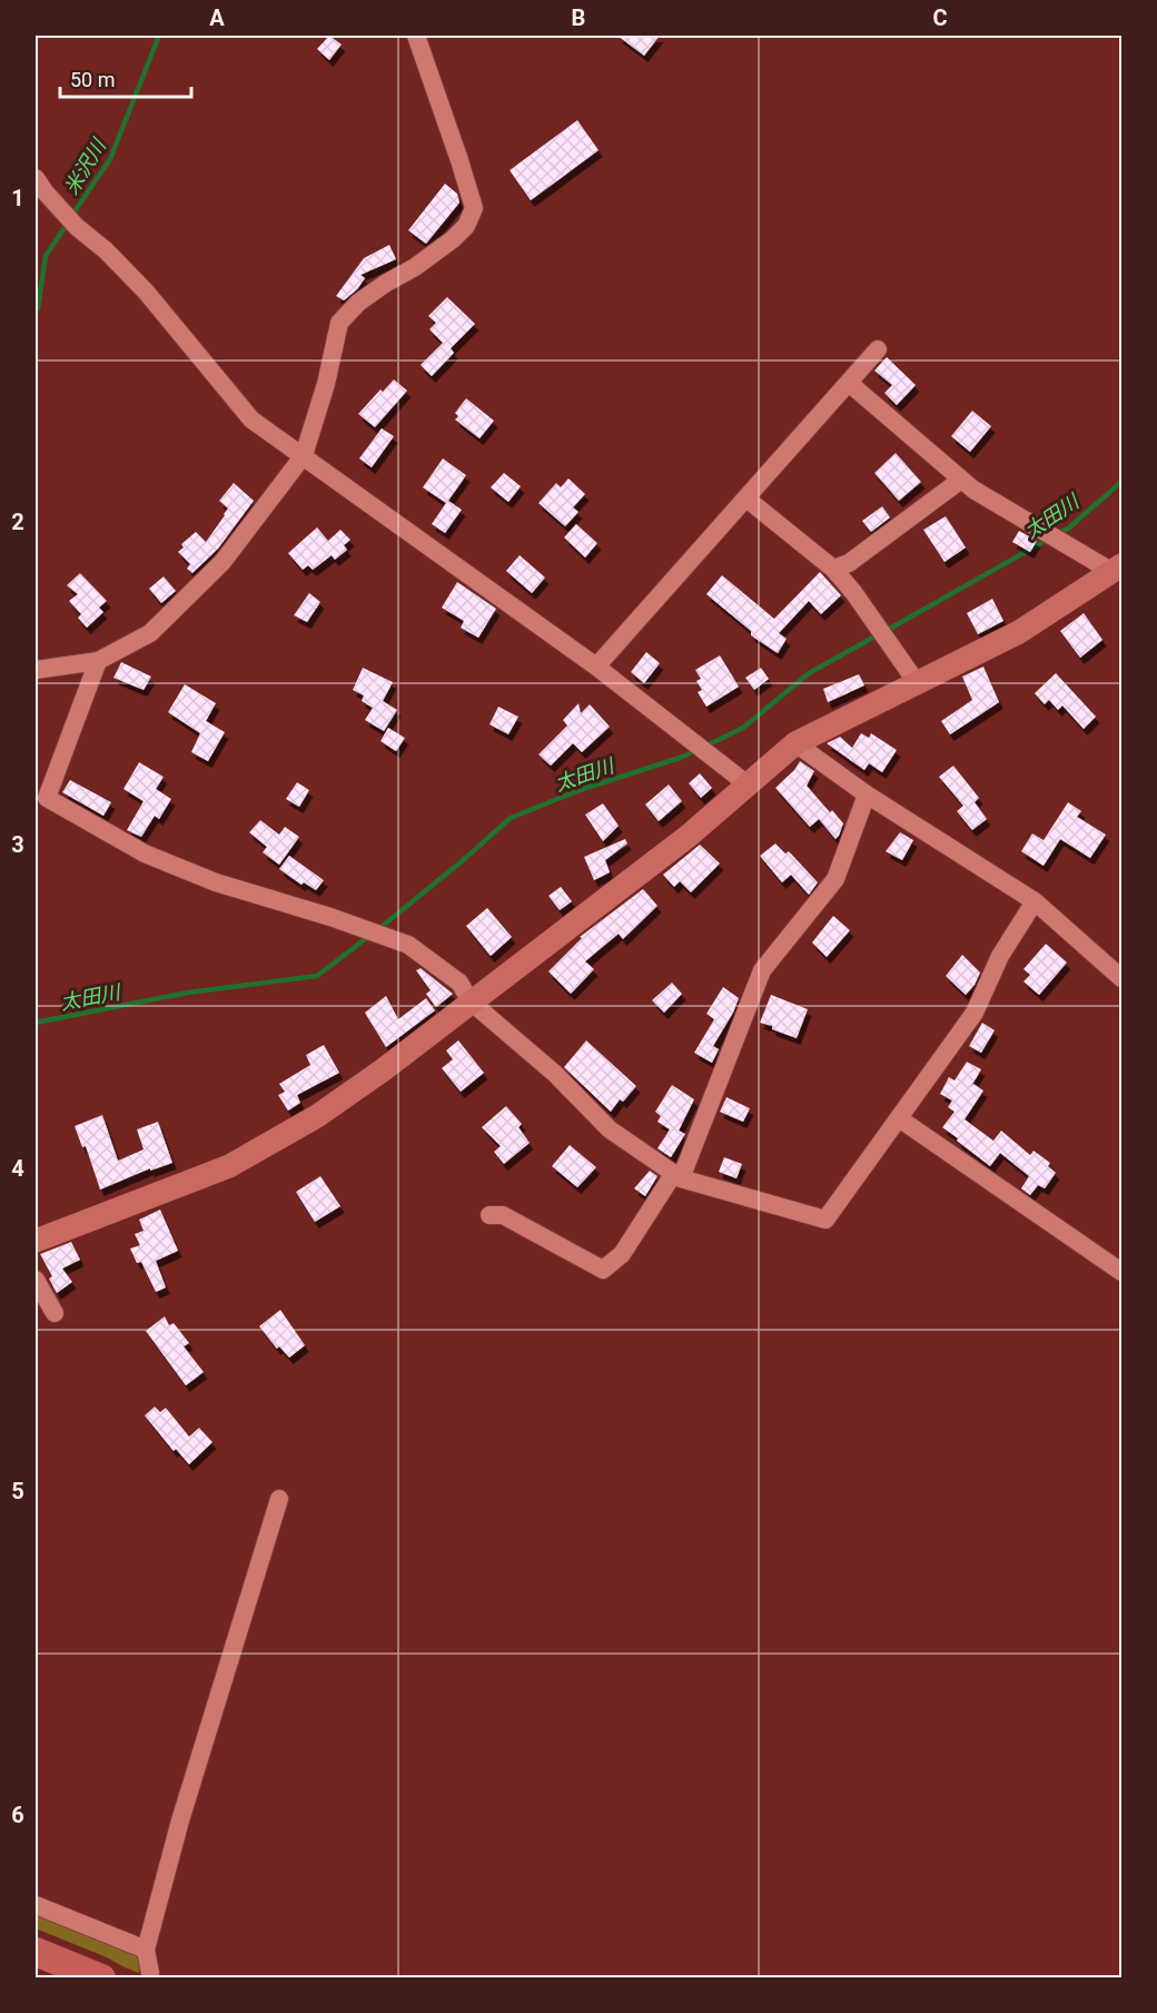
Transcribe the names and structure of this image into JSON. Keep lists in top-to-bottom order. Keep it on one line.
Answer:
{"water":["米沢川","太田川"],"scale_bar":"50 m","grid":{"columns":["A","B","C"],"rows":["1","2","3","4","5","6"]}}
